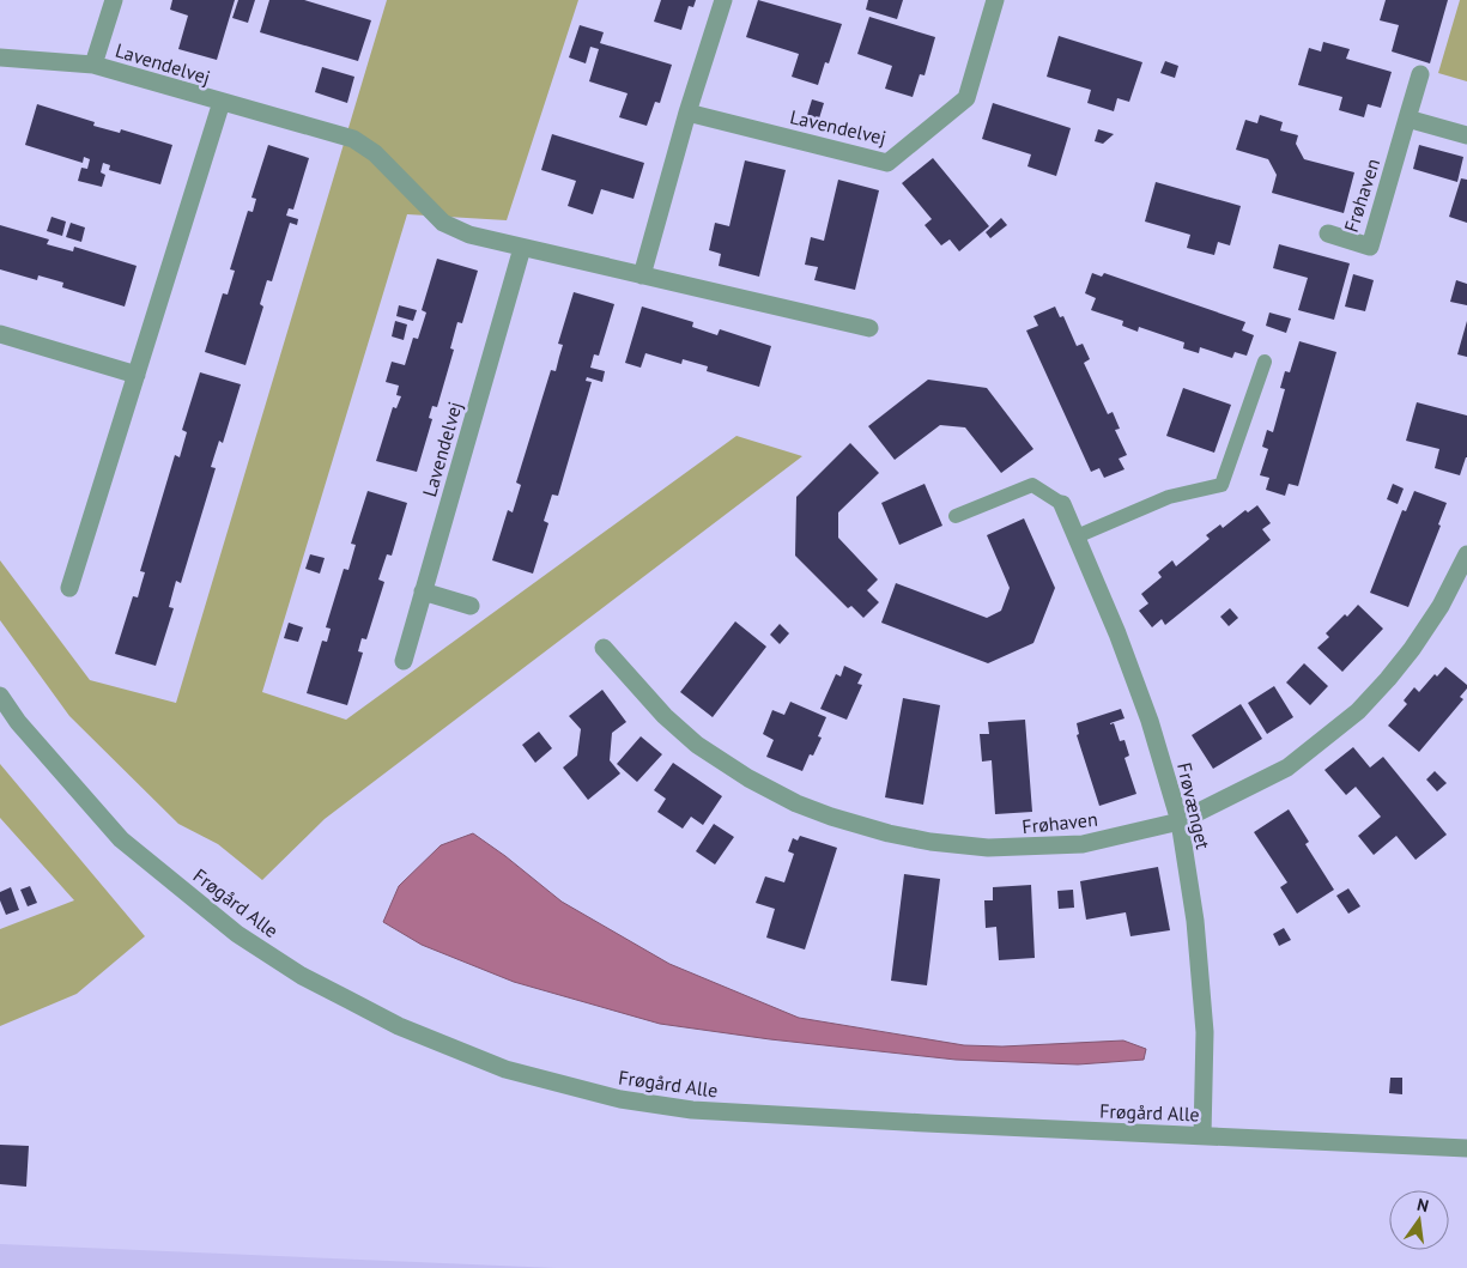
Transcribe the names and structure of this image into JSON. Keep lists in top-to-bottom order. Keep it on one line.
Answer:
{"streets":{"street":["Lavendelvej","Frøhaven","Frøvænget","Frøgård Alle"]},"crossings":[["Frøhaven","Frøvænget"],["Frøvænget","Frøgård Alle"]],"north":"top"}
